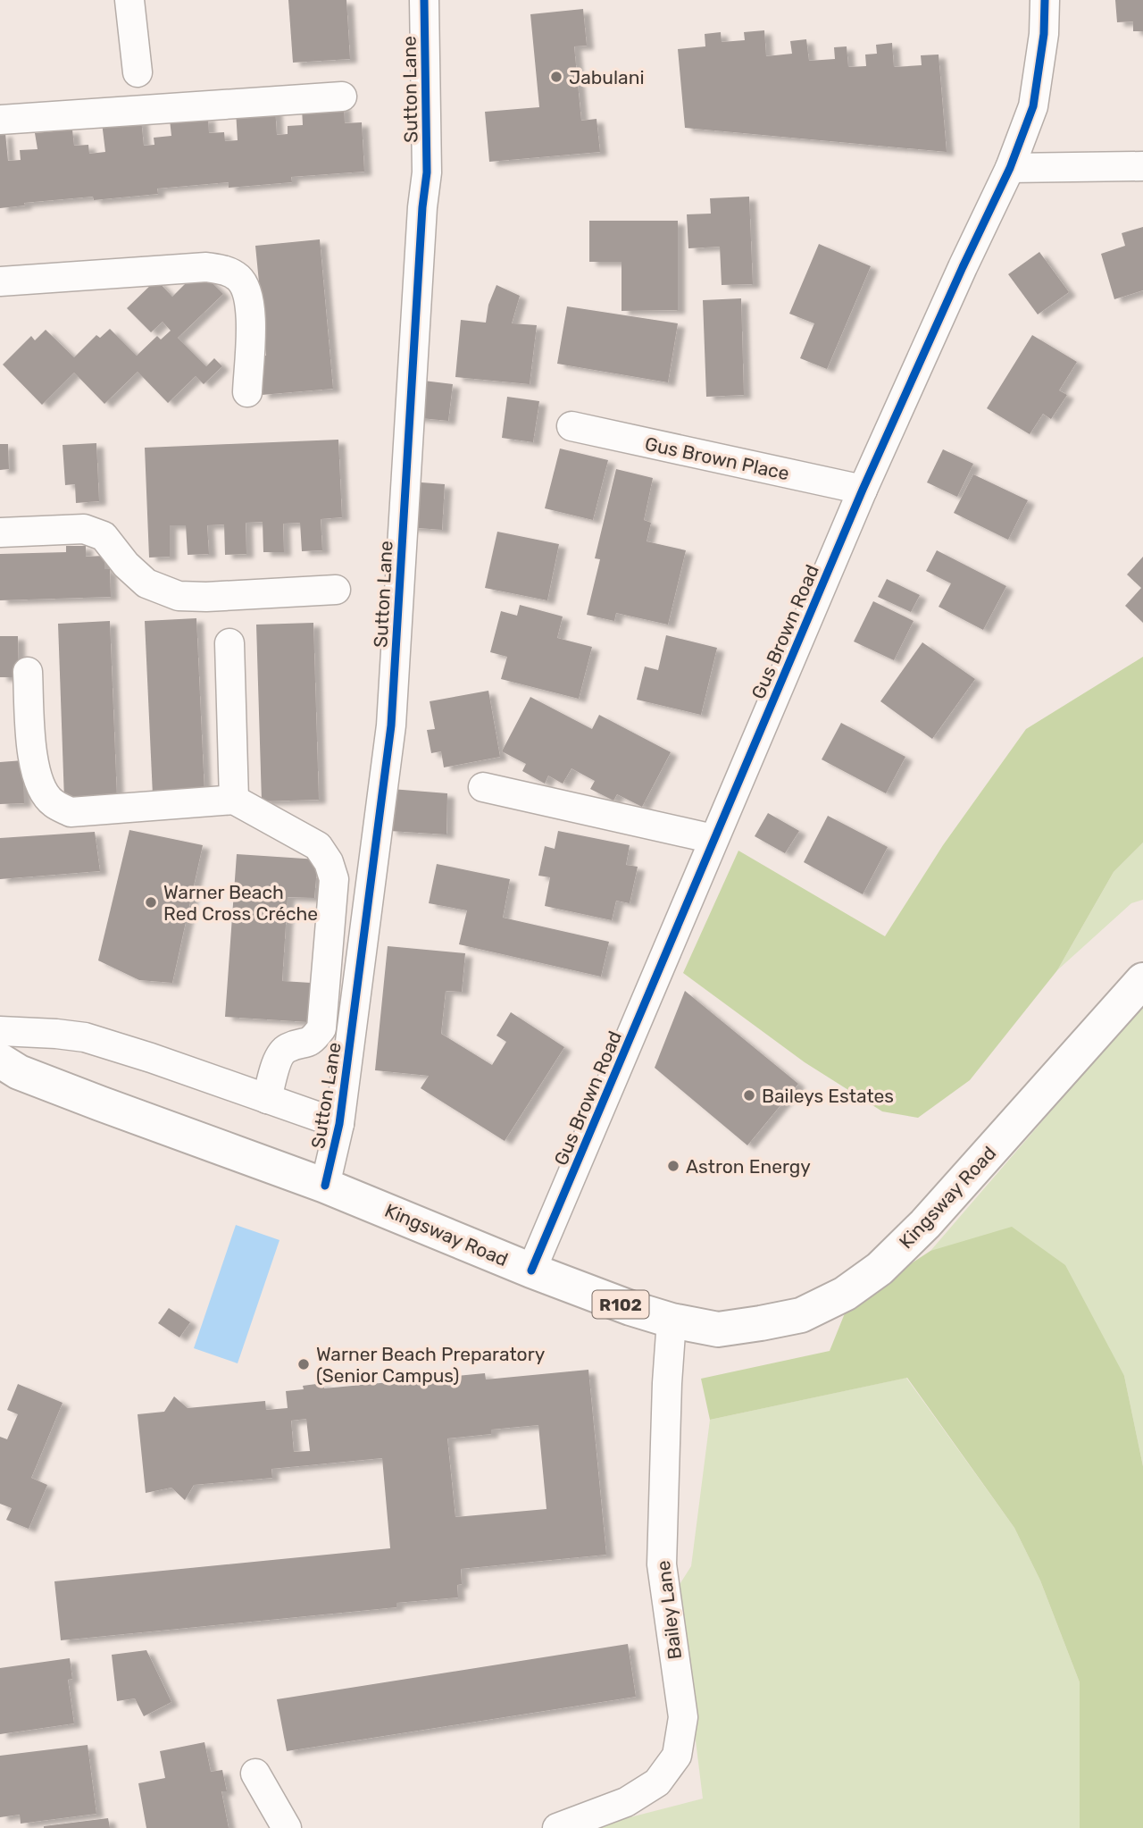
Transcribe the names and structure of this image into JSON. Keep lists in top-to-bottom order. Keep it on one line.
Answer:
{"streets":{"main road":["Kingsway Road","R102"],"street":["Sutton Lane","Gus Brown Place","Gus Brown Road","Bailey Lane"]},"crossings":[["Sutton Lane","Kingsway Road"],["Gus Brown Place","Gus Brown Road"],["Gus Brown Road","Kingsway Road"],["Kingsway Road","Bailey Lane"]],"places":["Jabulani","Warner Beach Red Cross Créche","Baileys Estates","Astron Energy","Warner Beach Preparatory (Senior Campus)"]}
